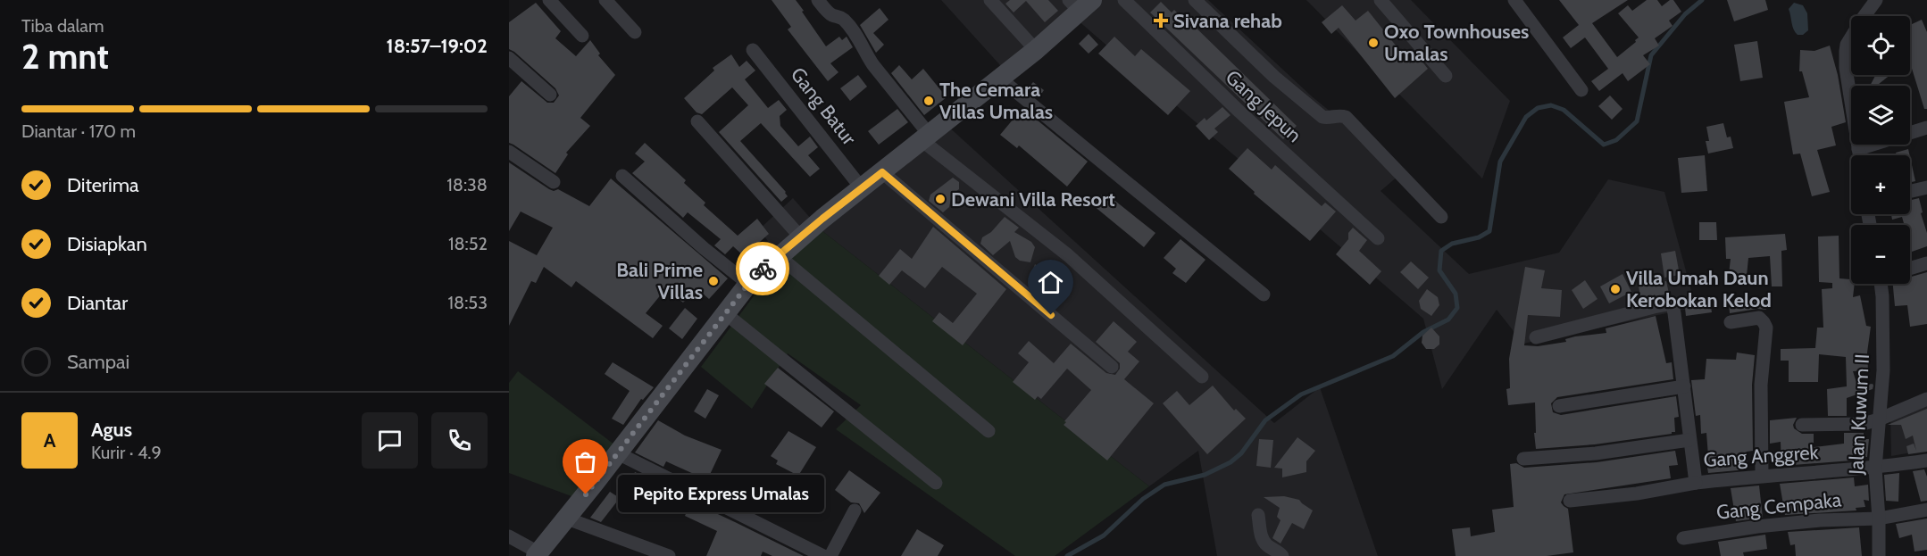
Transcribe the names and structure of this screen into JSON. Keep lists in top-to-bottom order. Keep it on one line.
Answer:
{"streets":{"street":["Gang Batur","Gang Jepun","Jalan Kuwum II","Gang Anggrek","Gang Cempaka"]},"crossings":[["Jalan Kuwum II","Gang Anggrek"],["Jalan Kuwum II","Gang Cempaka"]],"places":{"health":["Sivana rehab"],"other":["Oxo Townhouses Umalas","The Cemara Villas Umalas","Dewani Villa Resort","Bali Prime Villas","Villa Umah Daun Kerobokan Kelod","Pepito Express Umalas"]},"page":{"heading":["2 mnt","Tiba dalam","18:57–19:02"],"panel":["Agus","Kurir · 4.9"],"map_buttons":["+","−"],"bar":"Diantar · 170 m","list":[["Diterima","18:38"],["Disiapkan","18:52"],["Diantar","18:53"],"Sampai"],"round":"A","bubble":"Pepito Express Umalas"}}
